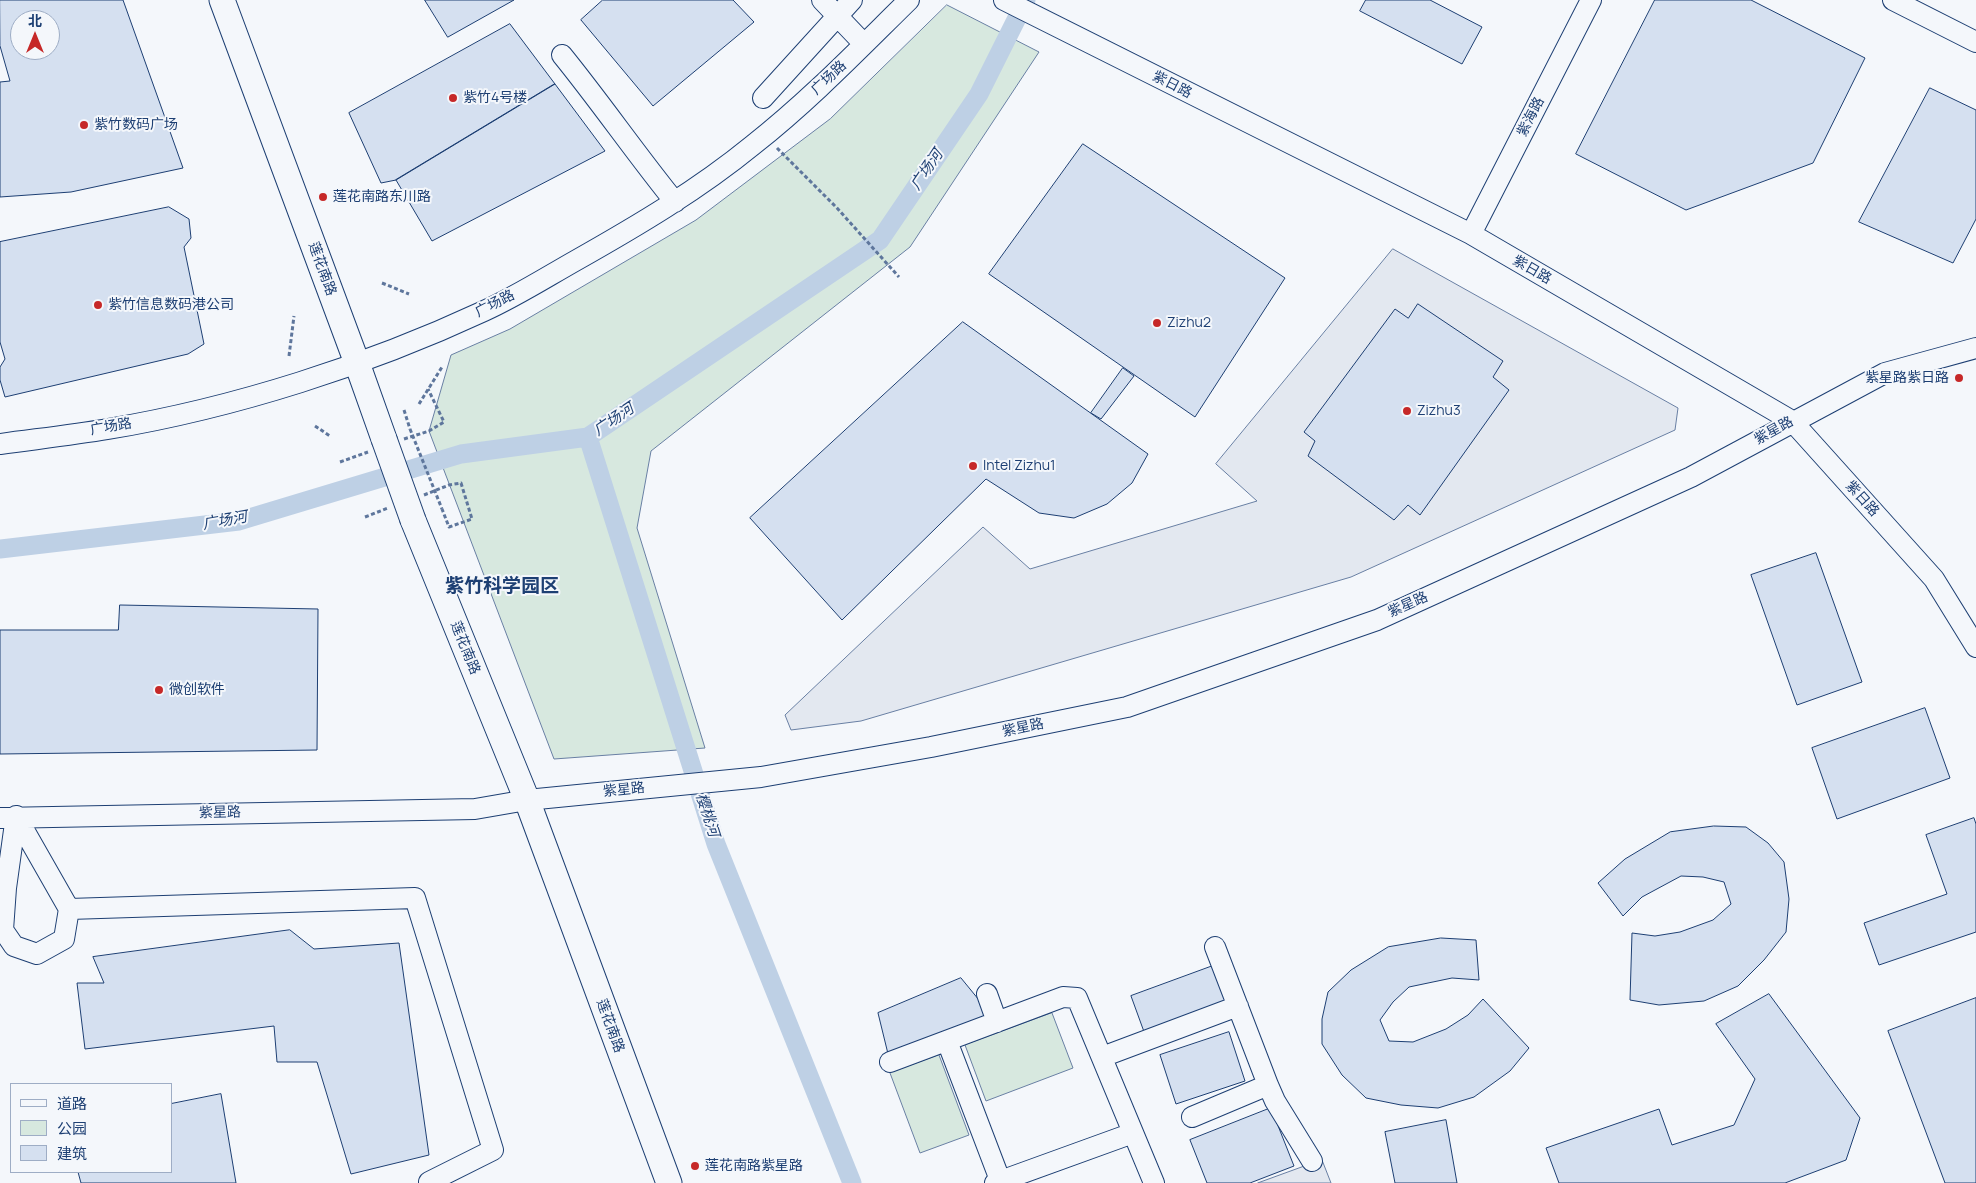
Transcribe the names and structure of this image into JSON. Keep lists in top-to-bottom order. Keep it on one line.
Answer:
{"streets":{"main road":["莲花南路"],"street":["广场路","紫日路","紫海路","紫星路"]},"crossings":[["广场路","莲花南路"],["紫日路","紫海路"],["紫日路","紫星路"],["莲花南路","紫星路"]],"districts":["紫竹科学园区"],"water":["广场河","樱桃河"],"places":["紫竹4号楼","紫竹数码广场","莲花南路东川路","紫竹信息数码港公司","Zizhu2","紫星路紫日路","Zizhu3","Intel Zizhu1","微创软件","莲花南路紫星路"],"legend":["道路","公园","建筑"],"north":"top"}
